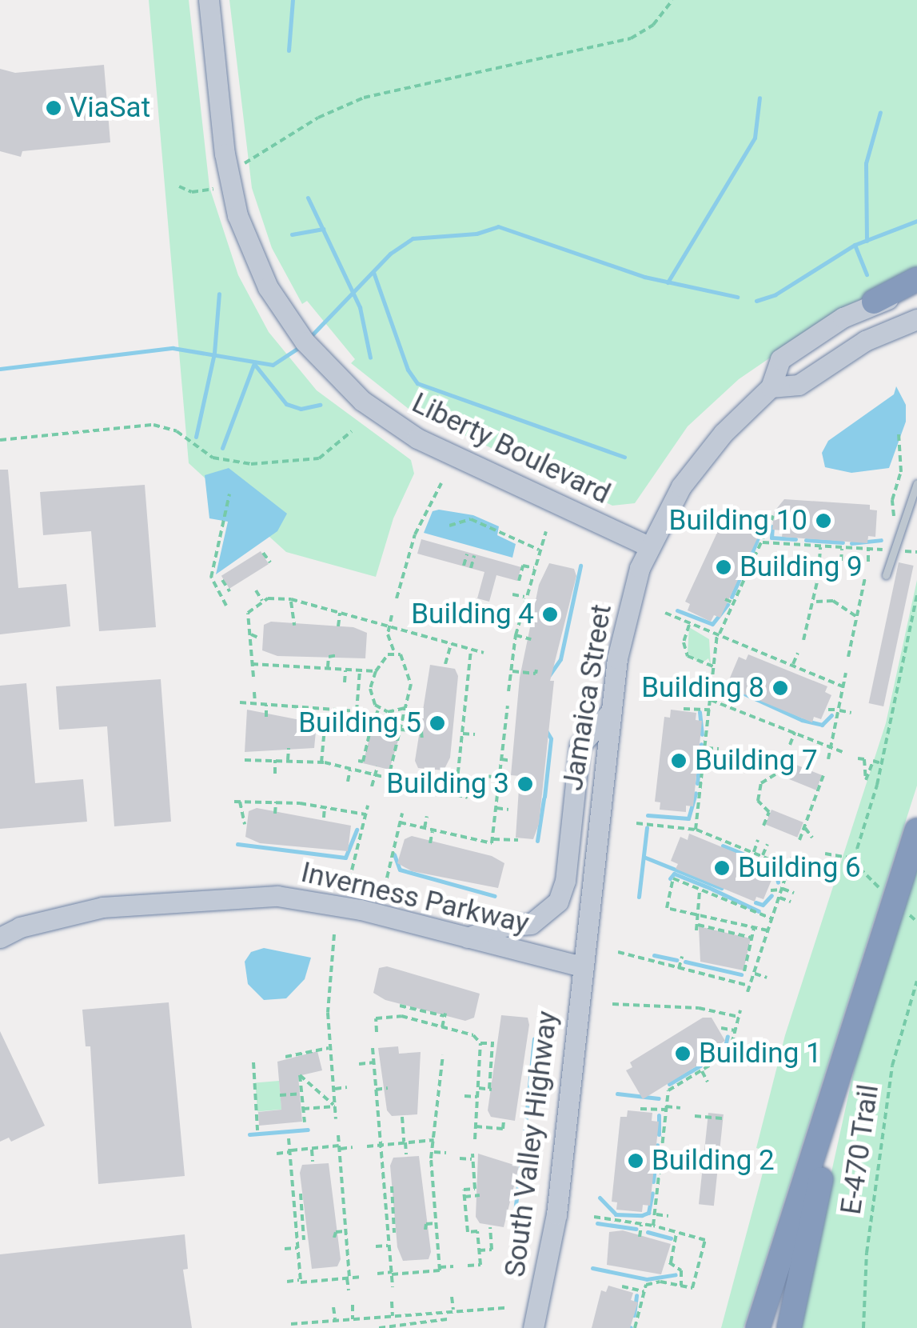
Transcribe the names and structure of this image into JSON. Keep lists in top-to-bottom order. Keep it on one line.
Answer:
{"streets":{"main road":["Liberty Boulevard","Jamaica Street","Inverness Parkway","South Valley Highway"],"path":["E-470 Trail"]},"crossings":[["Liberty Boulevard","Jamaica Street"],["Jamaica Street","Inverness Parkway"],["Jamaica Street","South Valley Highway"],["Inverness Parkway","South Valley Highway"]],"places":["ViaSat","Building 10","Building 9","Building 4","Building 8","Building 5","Building 7","Building 3","Building 6","Building 1","Building 2"]}
